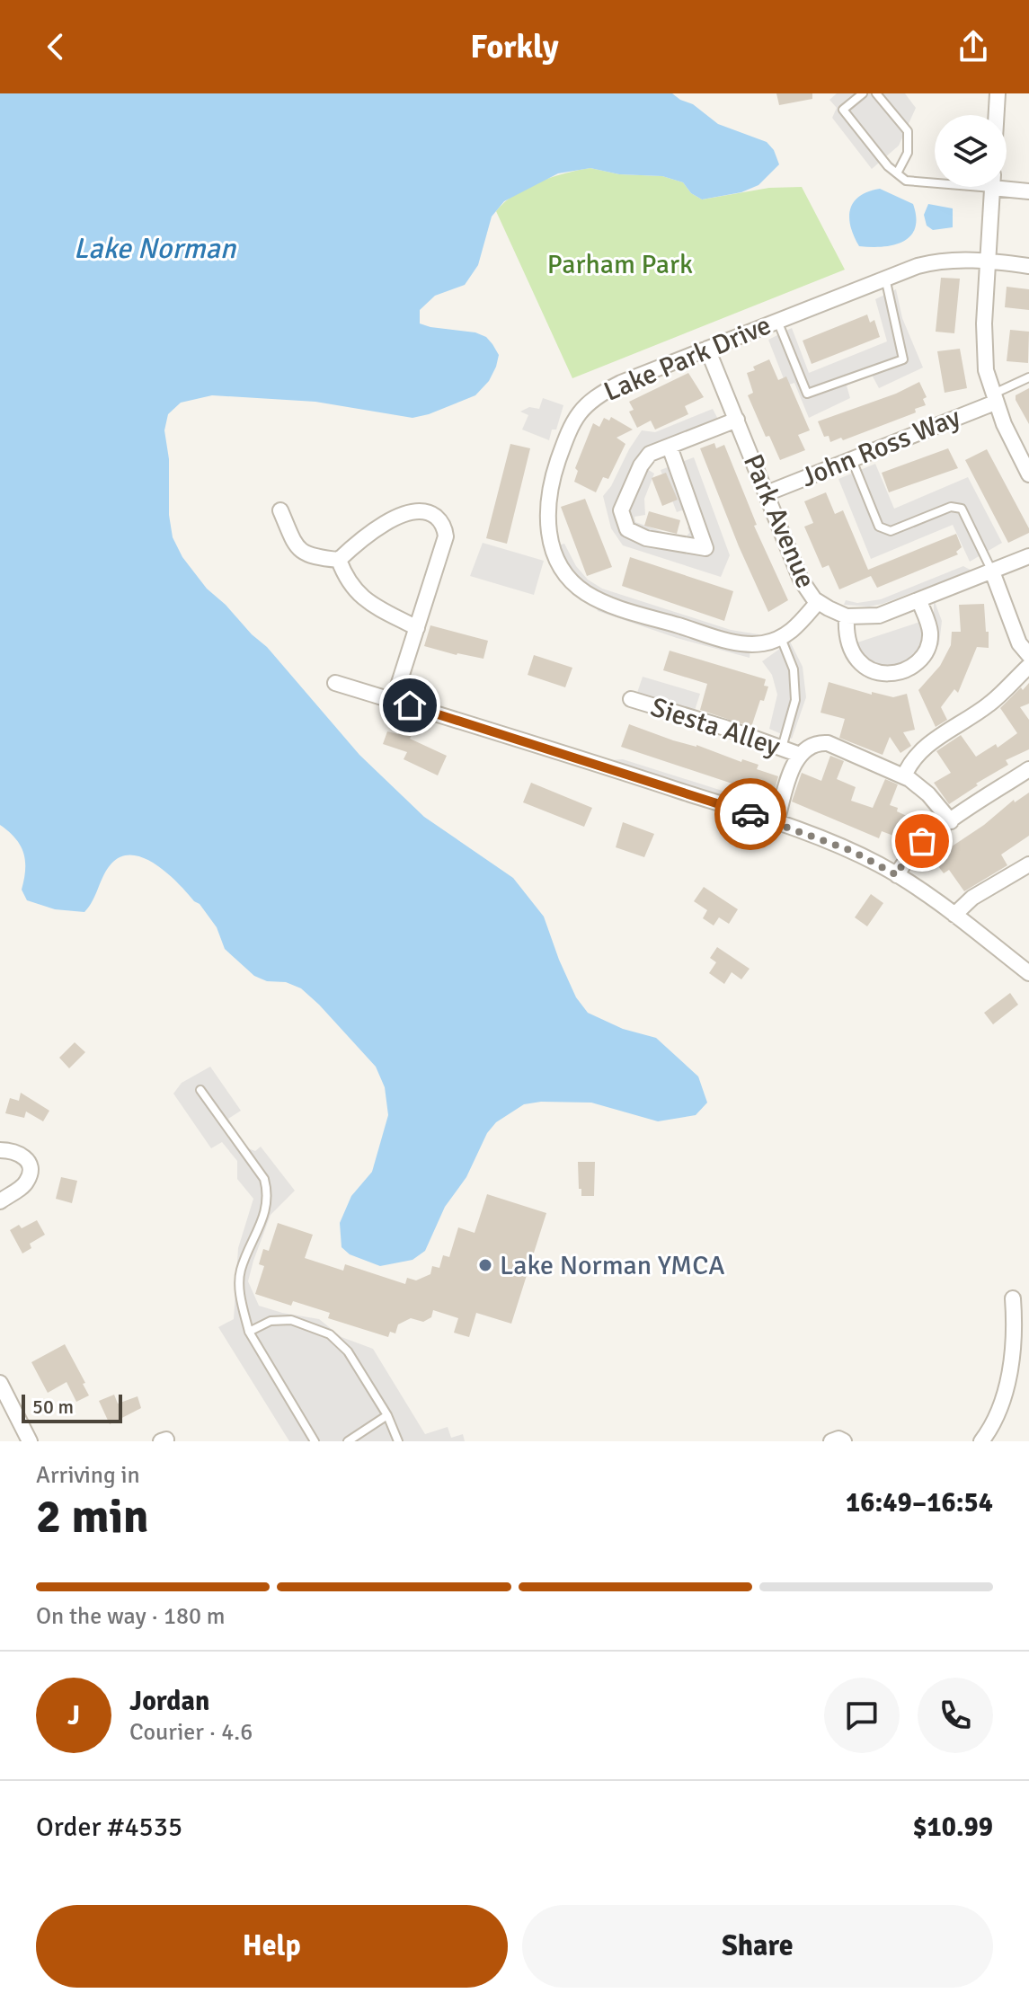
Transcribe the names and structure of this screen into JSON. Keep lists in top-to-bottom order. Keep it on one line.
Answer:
{"streets":{"street":["Lake Park Drive","John Ross Way","Park Avenue","Siesta Alley"]},"crossings":[["Lake Park Drive","Park Avenue"],["John Ross Way","Park Avenue"]],"water":["Lake Norman"],"parks":["Parham Park"],"places":["Lake Norman YMCA"],"scale_bar":"50 m","page":{"header":"Forkly","scale":"50 m","heading":["2 min","Arriving in","16:49–16:54"],"panel":["Jordan","Courier · 4.6","Order #4535","$10.99"],"bar":"On the way · 180 m","round":"J","buttons":["Help","Share"]}}
